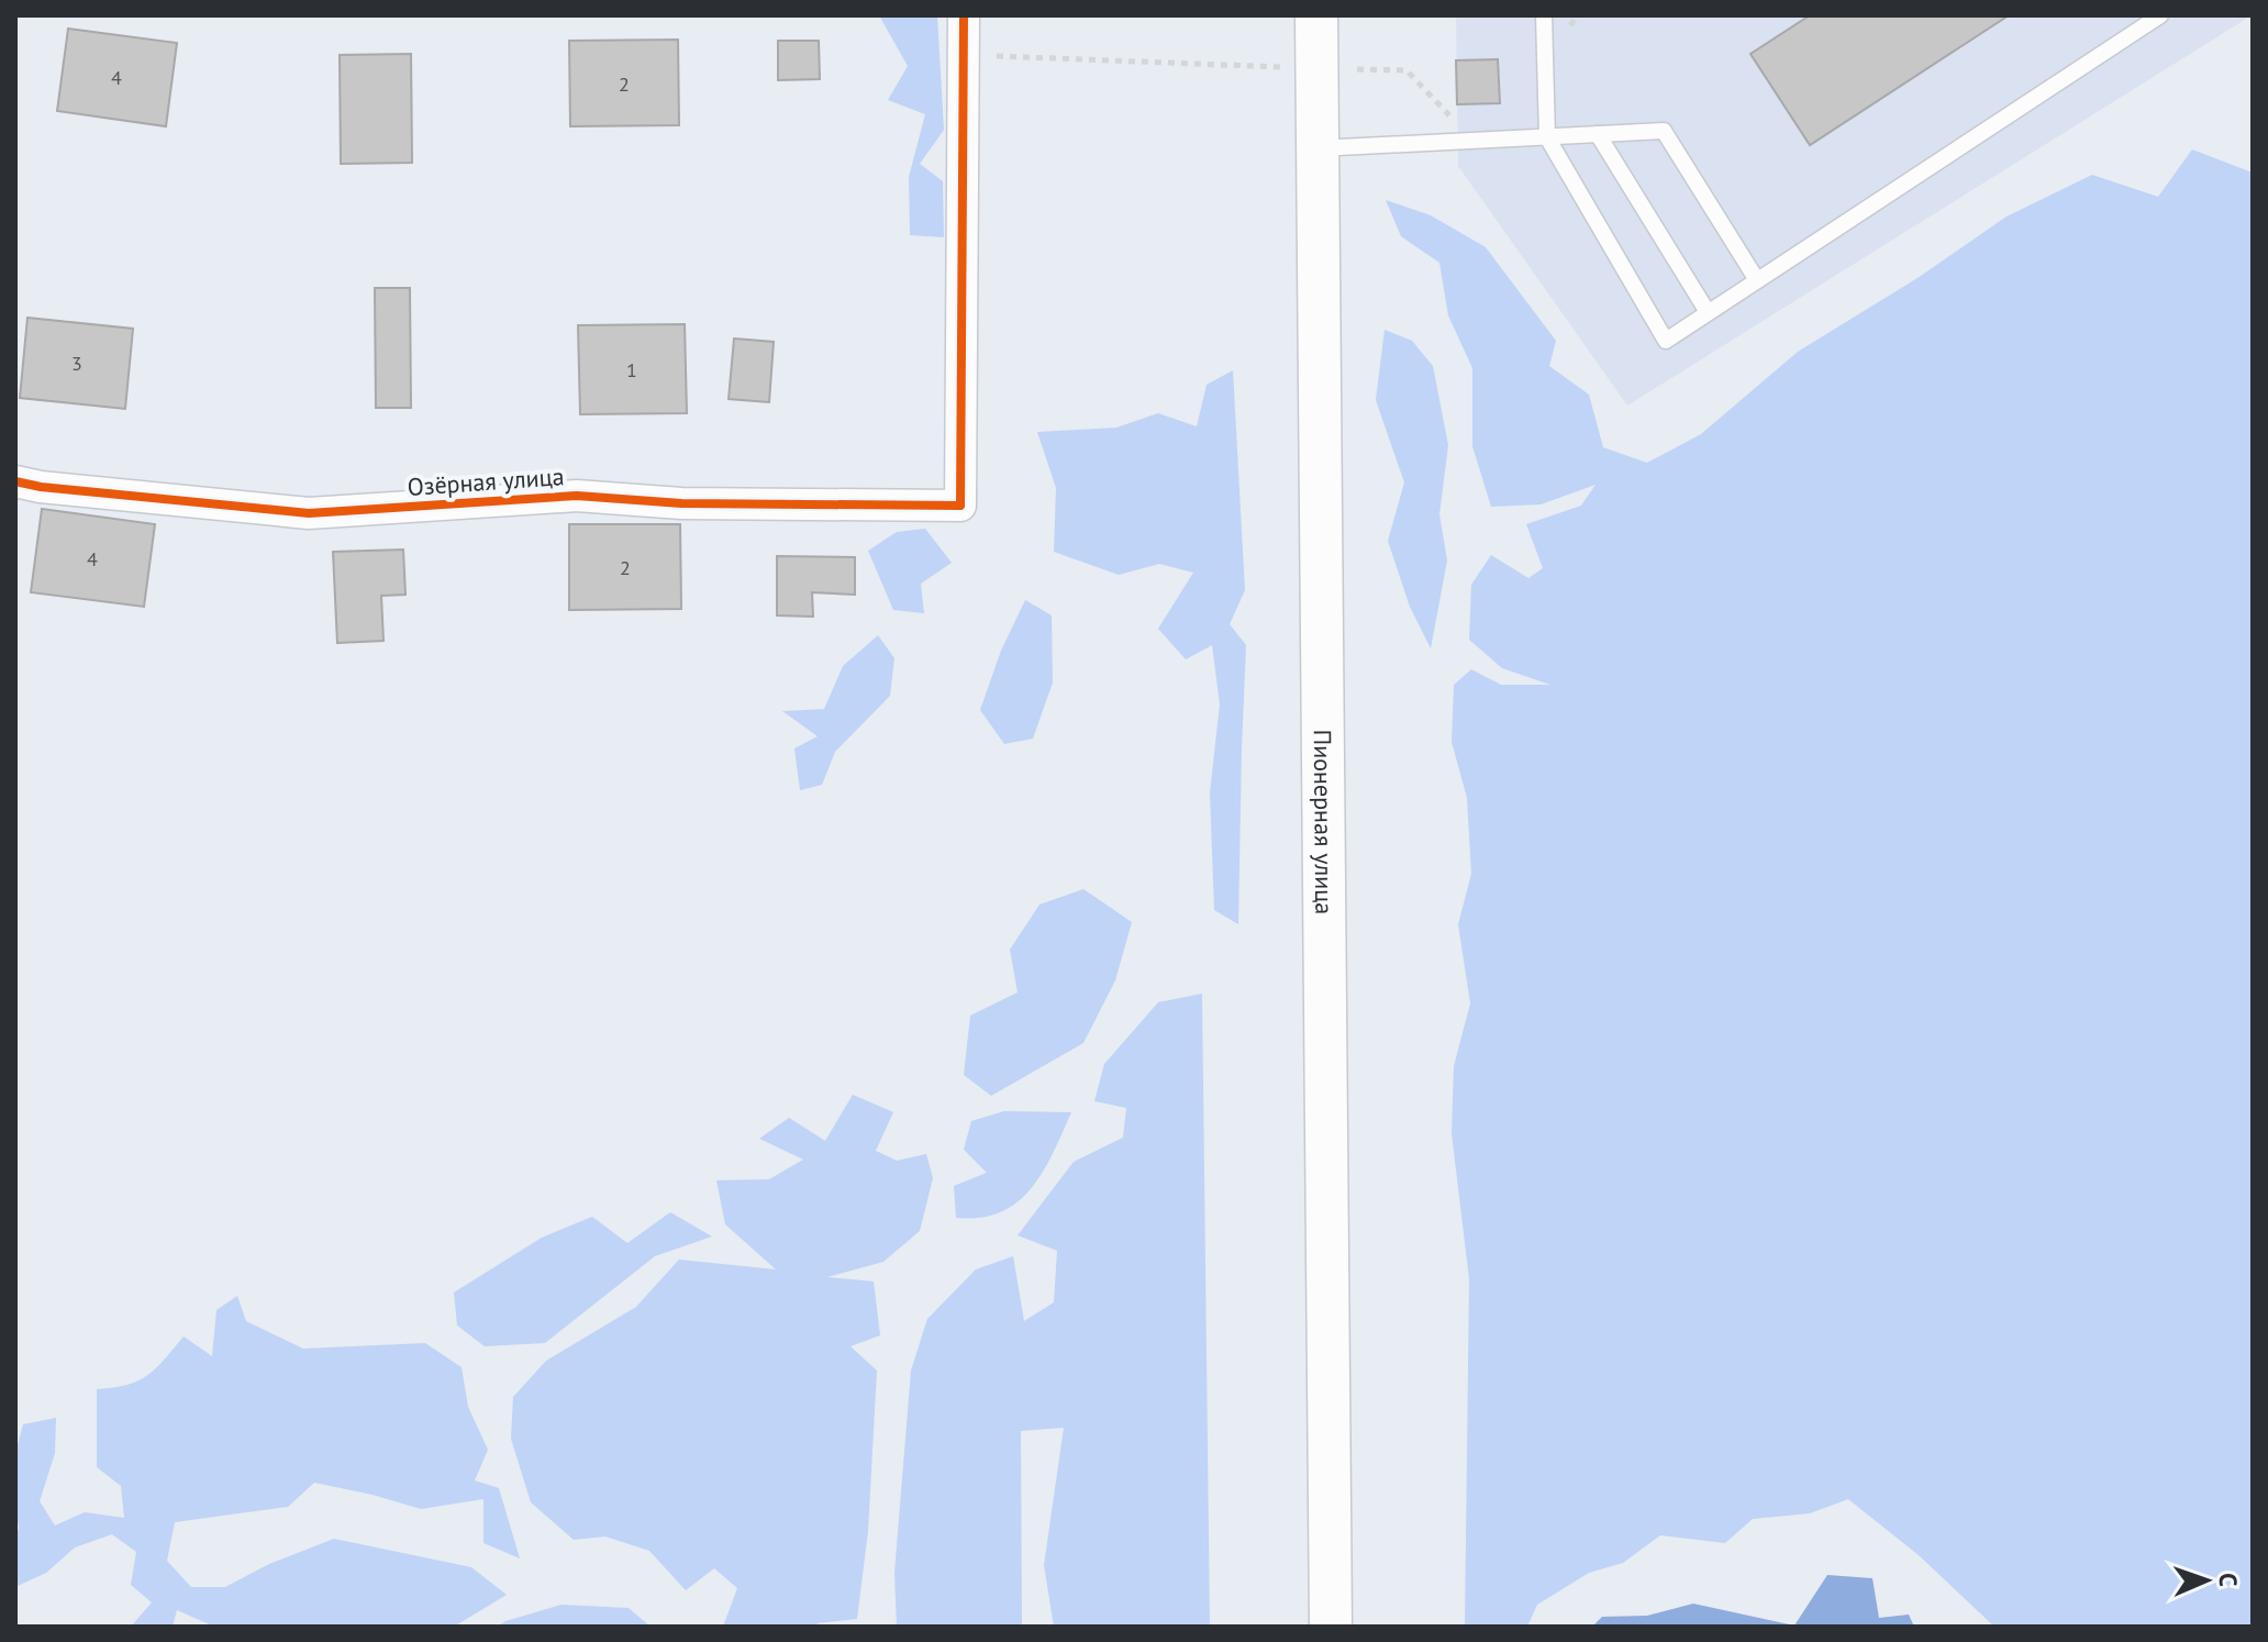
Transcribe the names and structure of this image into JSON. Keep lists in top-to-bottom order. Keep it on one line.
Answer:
{"streets":{"main road":["Пионерная улица"],"street":["Озёрная улица"]},"house_numbers":["4","2","3","1","4","2"],"north":"right"}
